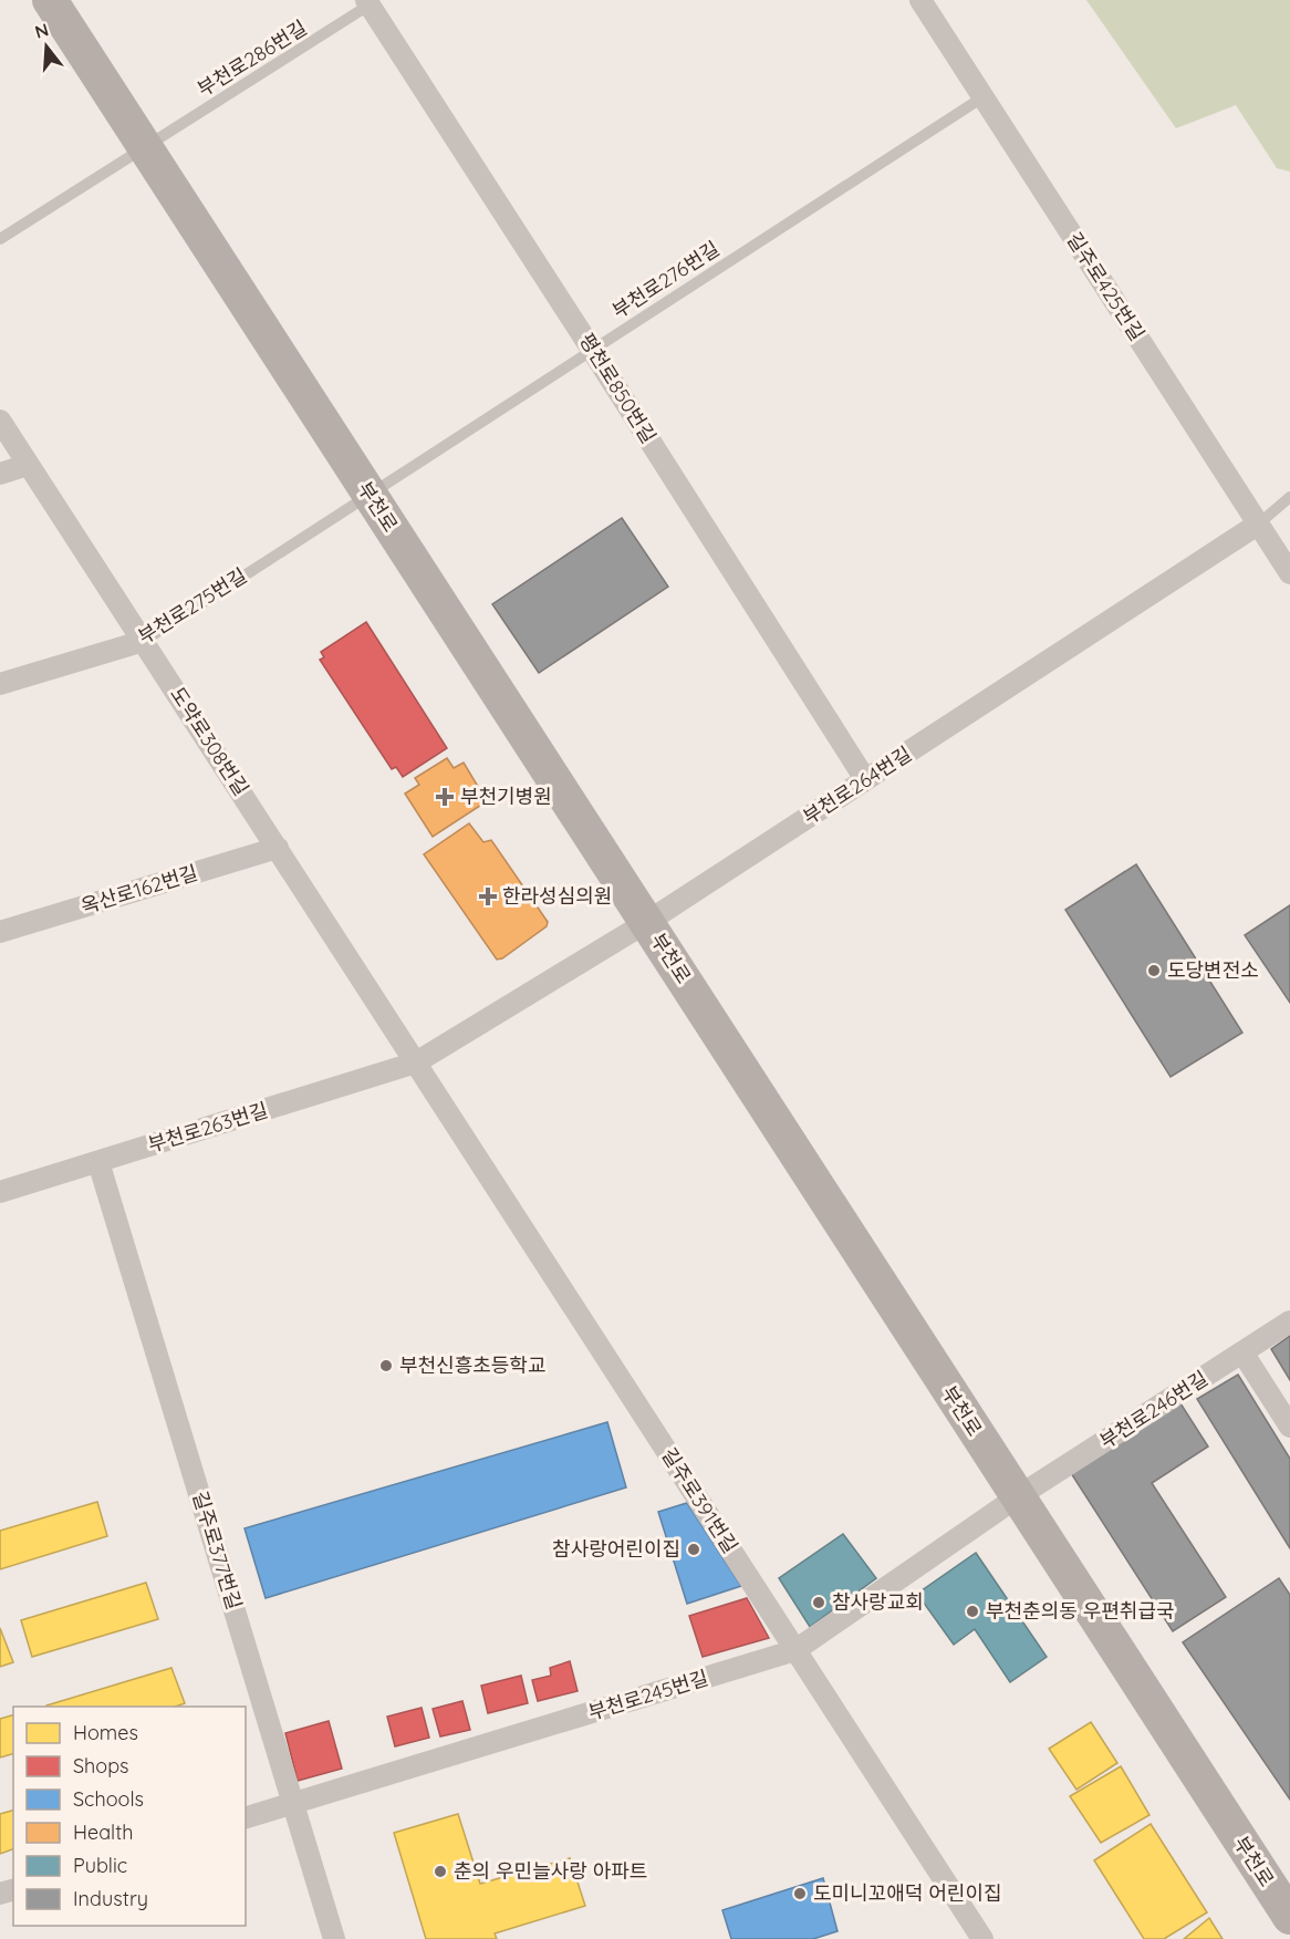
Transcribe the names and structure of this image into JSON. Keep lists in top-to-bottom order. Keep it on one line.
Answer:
{"streets":{"main road":["부천로"],"street":["길주로425번길","평천로850번길","부천로275번길","도약로308번길","부천로264번길","옥산로162번길","부천로263번길","부천로246번길","길주로391번길","길주로377번길","부천로245번길"],"lane":["부천로286번길","부천로276번길"]},"crossings":[["부천로286번길","평천로850번길"],["부천로286번길","부천로"],["부천로276번길","길주로425번길"],["부천로276번길","평천로850번길"],["부천로276번길","부천로"],["부천로276번길","부천로275번길"],["길주로425번길","부천로264번길"],["평천로850번길","부천로264번길"],["부천로","부천로275번길"],["부천로","부천로264번길"],["부천로","부천로246번길"],["부천로","부천로245번길"],["부천로275번길","도약로308번길"],["도약로308번길","부천로264번길"],["도약로308번길","옥산로162번길"],["도약로308번길","부천로263번길"],["도약로308번길","길주로391번길"],["부천로264번길","부천로263번길"],["부천로264번길","길주로391번길"],["부천로263번길","길주로391번길"],["부천로263번길","길주로377번길"],["부천로246번길","부천로245번길"],["길주로391번길","부천로245번길"],["길주로377번길","부천로245번길"]],"places":{"health":["부천기병원","한라성심의원"],"other":["도당변전소","부천신흥초등학교","참사랑어린이집","참사랑교회","부천춘의동 우편취급국","춘의 우민늘사랑 아파트","도미니꼬애덕 어린이집"]},"legend":["Homes","Shops","Schools","Health","Public","Industry"],"north":"top"}
